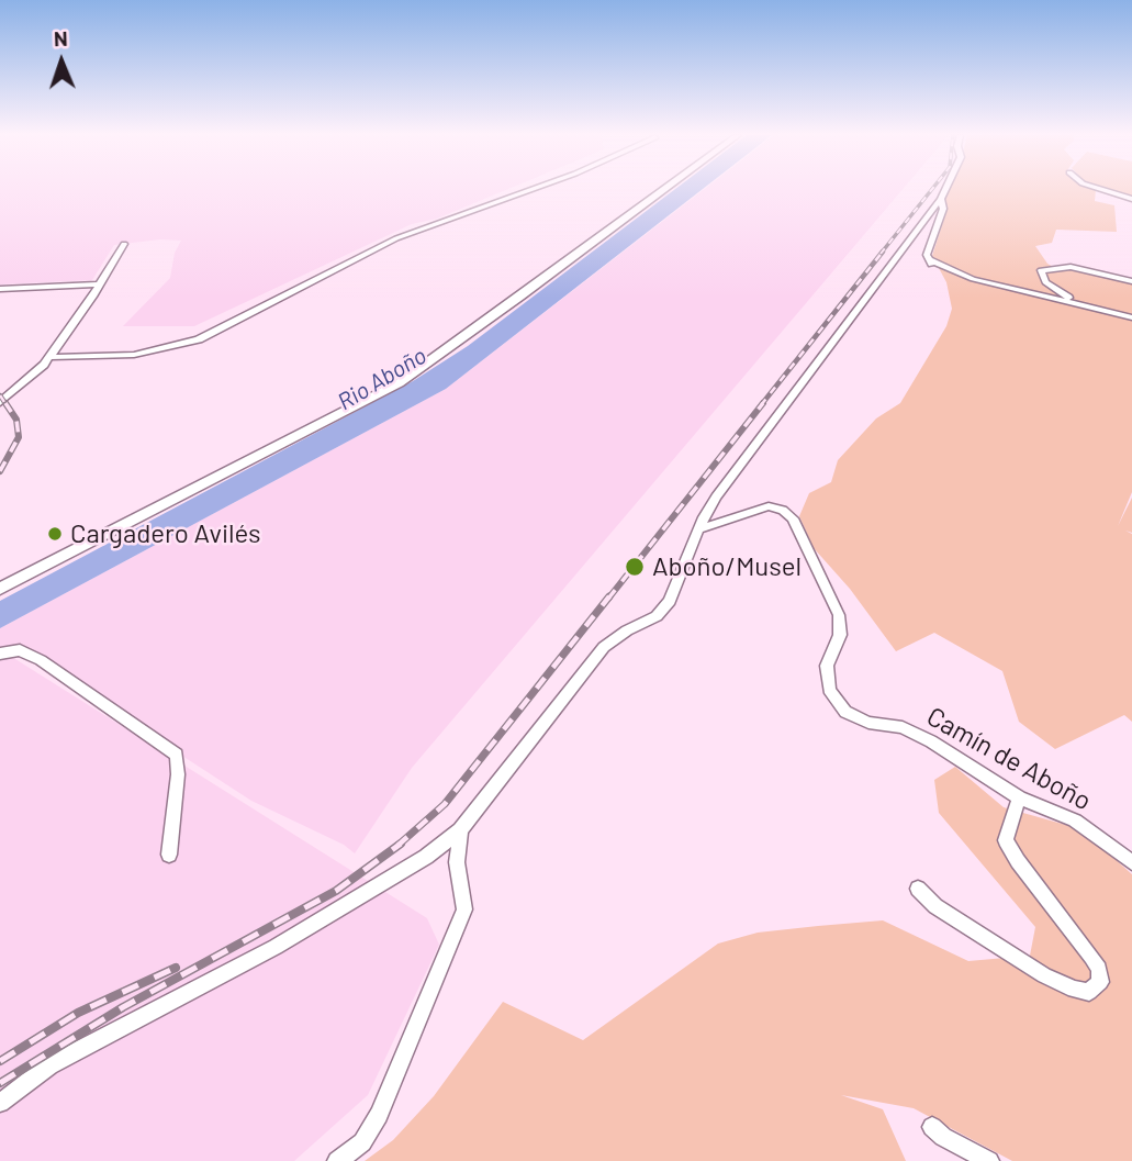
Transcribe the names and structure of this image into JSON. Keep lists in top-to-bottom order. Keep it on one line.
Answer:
{"streets":{"street":["Camín de Aboño"]},"water":["Rio Aboño"],"places":["Cargadero Avilés","Aboño/Musel"],"north":"top"}
